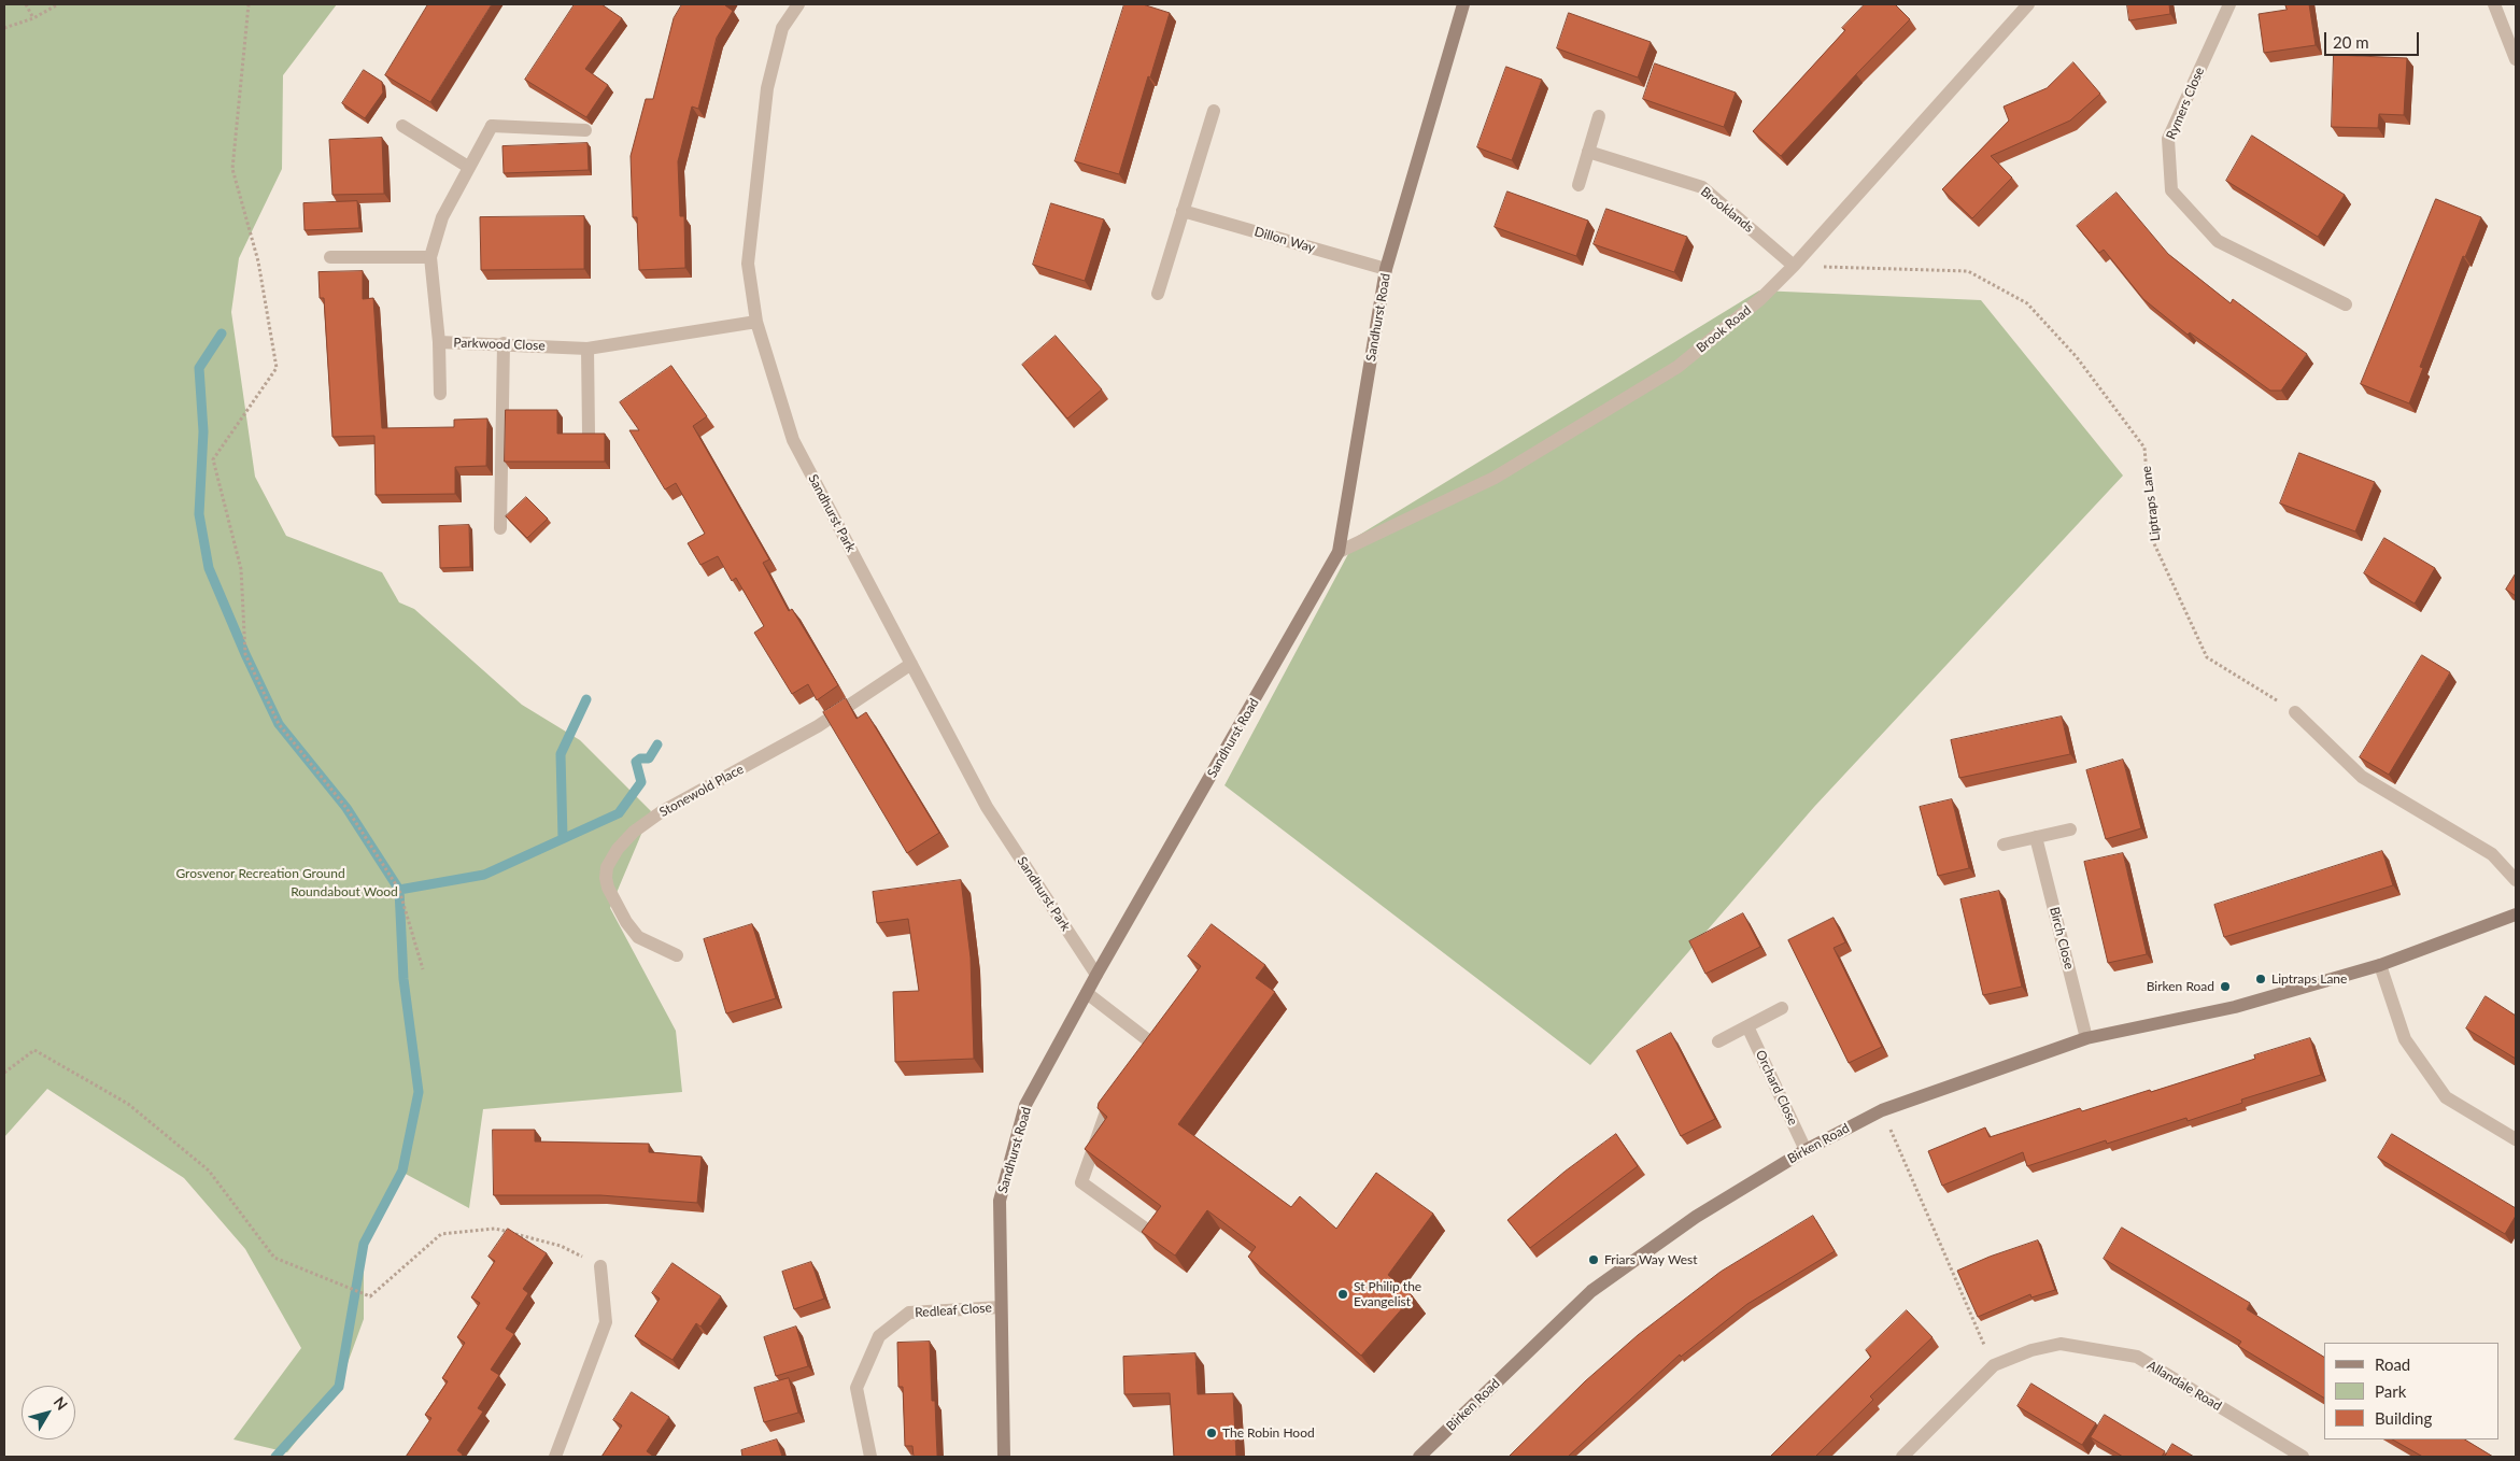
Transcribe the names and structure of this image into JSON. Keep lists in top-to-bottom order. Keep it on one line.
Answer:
{"streets":{"street":["Rymers Close","Brooklands","Dillon Way","Sandhurst Road","Brook Road","Parkwood Close","Sandhurst Park","Stonewold Place","Birch Close","Orchard Close","Birken Road","Redleaf Close","Allandale Road"],"path":["Liptraps Lane"]},"crossings":[["Brooklands","Brook Road"],["Brooklands","Liptraps Lane"],["Dillon Way","Sandhurst Road"],["Sandhurst Road","Brook Road"],["Sandhurst Road","Sandhurst Park"],["Sandhurst Road","Redleaf Close"],["Brook Road","Liptraps Lane"],["Parkwood Close","Sandhurst Park"],["Sandhurst Park","Stonewold Place"],["Birch Close","Birken Road"],["Orchard Close","Birken Road"]],"parks":["Grosvenor Recreation Ground","Roundabout Wood"],"places":["Liptraps Lane","Birken Road","Friars Way West","St Philip the Evangelist","The Robin Hood"],"legend":["Road","Park","Building"],"scale_bar":"20 m","north":"top right"}
